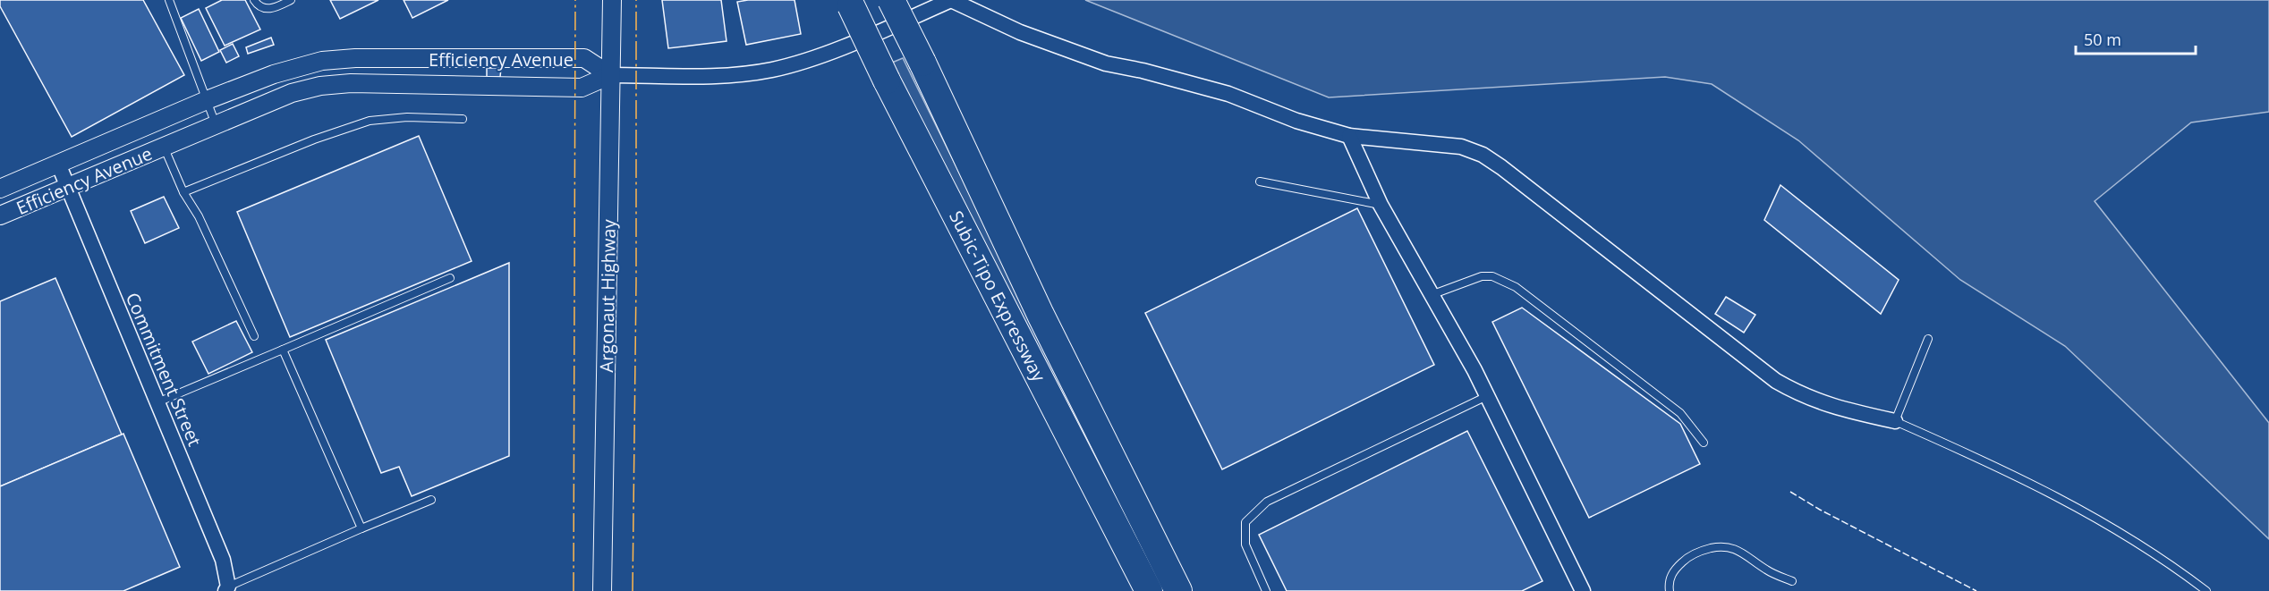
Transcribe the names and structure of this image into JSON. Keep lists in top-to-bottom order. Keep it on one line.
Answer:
{"streets":{"highway":["Subic-Tipo Expressway"],"street":["Efficiency Avenue","Argonaut Highway","Commitment Street"]},"crossings":[["Efficiency Avenue","Argonaut Highway"],["Efficiency Avenue","Commitment Street"]],"scale_bar":"50 m"}
